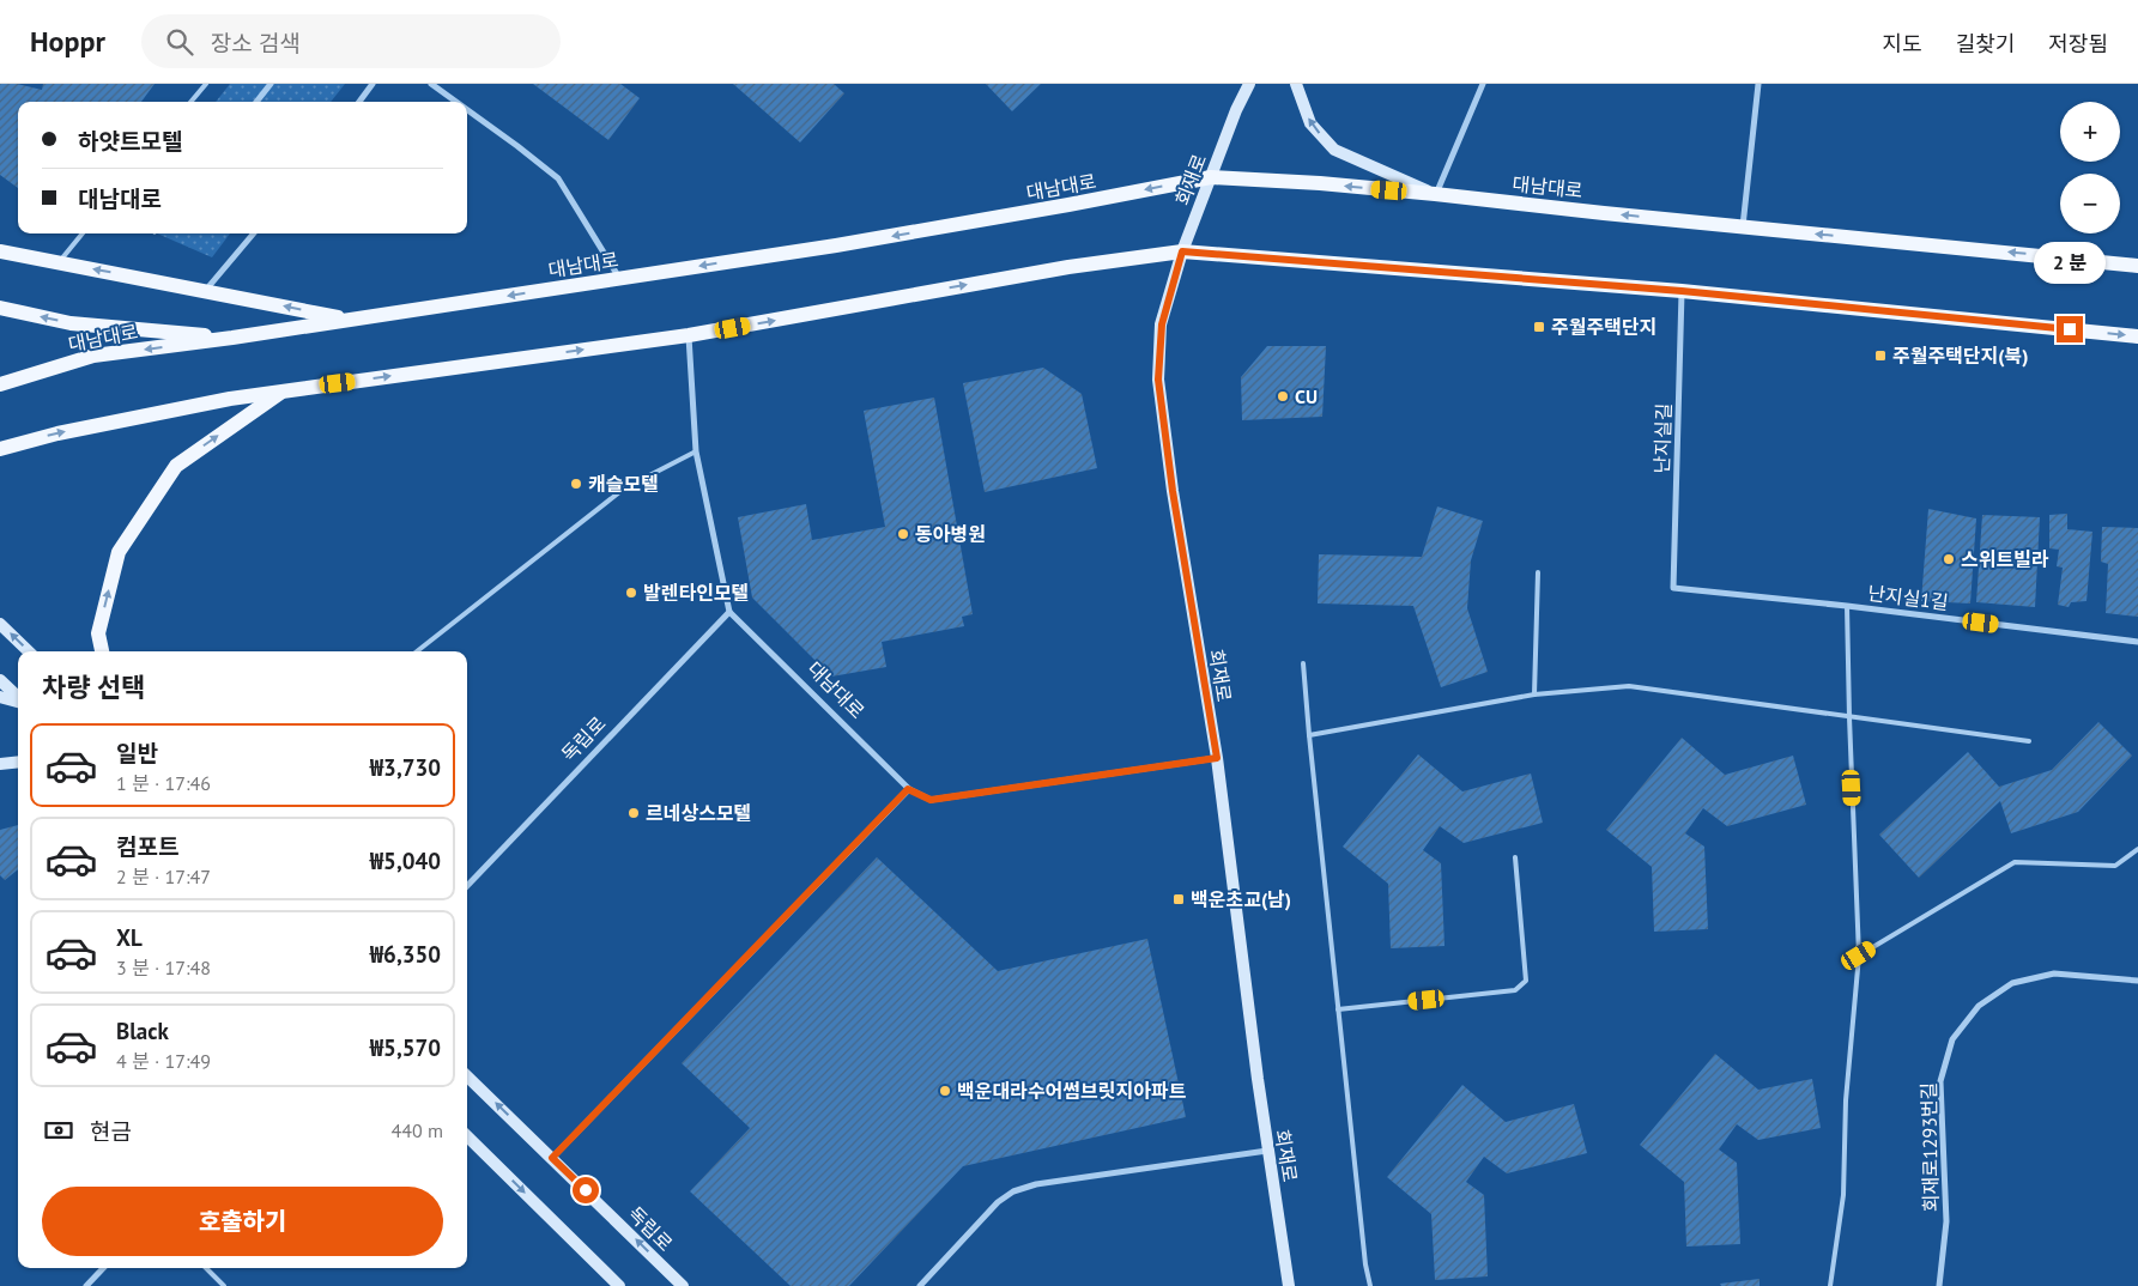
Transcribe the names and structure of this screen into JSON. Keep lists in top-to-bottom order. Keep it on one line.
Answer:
{"streets":{"main road":["회재로","대남대로","독립로"],"street":["난지실길","난지실1길","회재로1293번길"]},"crossings":[["회재로","대남대로"],["대남대로","독립로"],["난지실길","난지실1길"]],"one_way":["독립로"],"places":{"transit":["주월주택단지","주월주택단지(북)","백운초교(남)"],"other":["CU","캐슬모텔","동아병원","스위트빌라","발렌타인모텔","르네상스모텔","백운대라수어썸브릿지아파트"]},"page":{"header":"Hoppr","search":"장소 검색","nav":["지도","길찾기","저장됨"],"map_buttons":["+","−"],"banner":["하얏트모텔","대남대로"],"bubble":"2 분","heading":"차량 선택","list":[{"name":"일반","note":"1 분 · 17:46","value":"₩3,730"},{"name":"컴포트","note":"2 분 · 17:47","value":"₩5,040"},{"name":"XL","note":"3 분 · 17:48","value":"₩6,350"},{"name":"Black","note":"4 분 · 17:49","value":"₩5,570"}],"pay":["현금","440 m"],"buttons":"호출하기"}}
